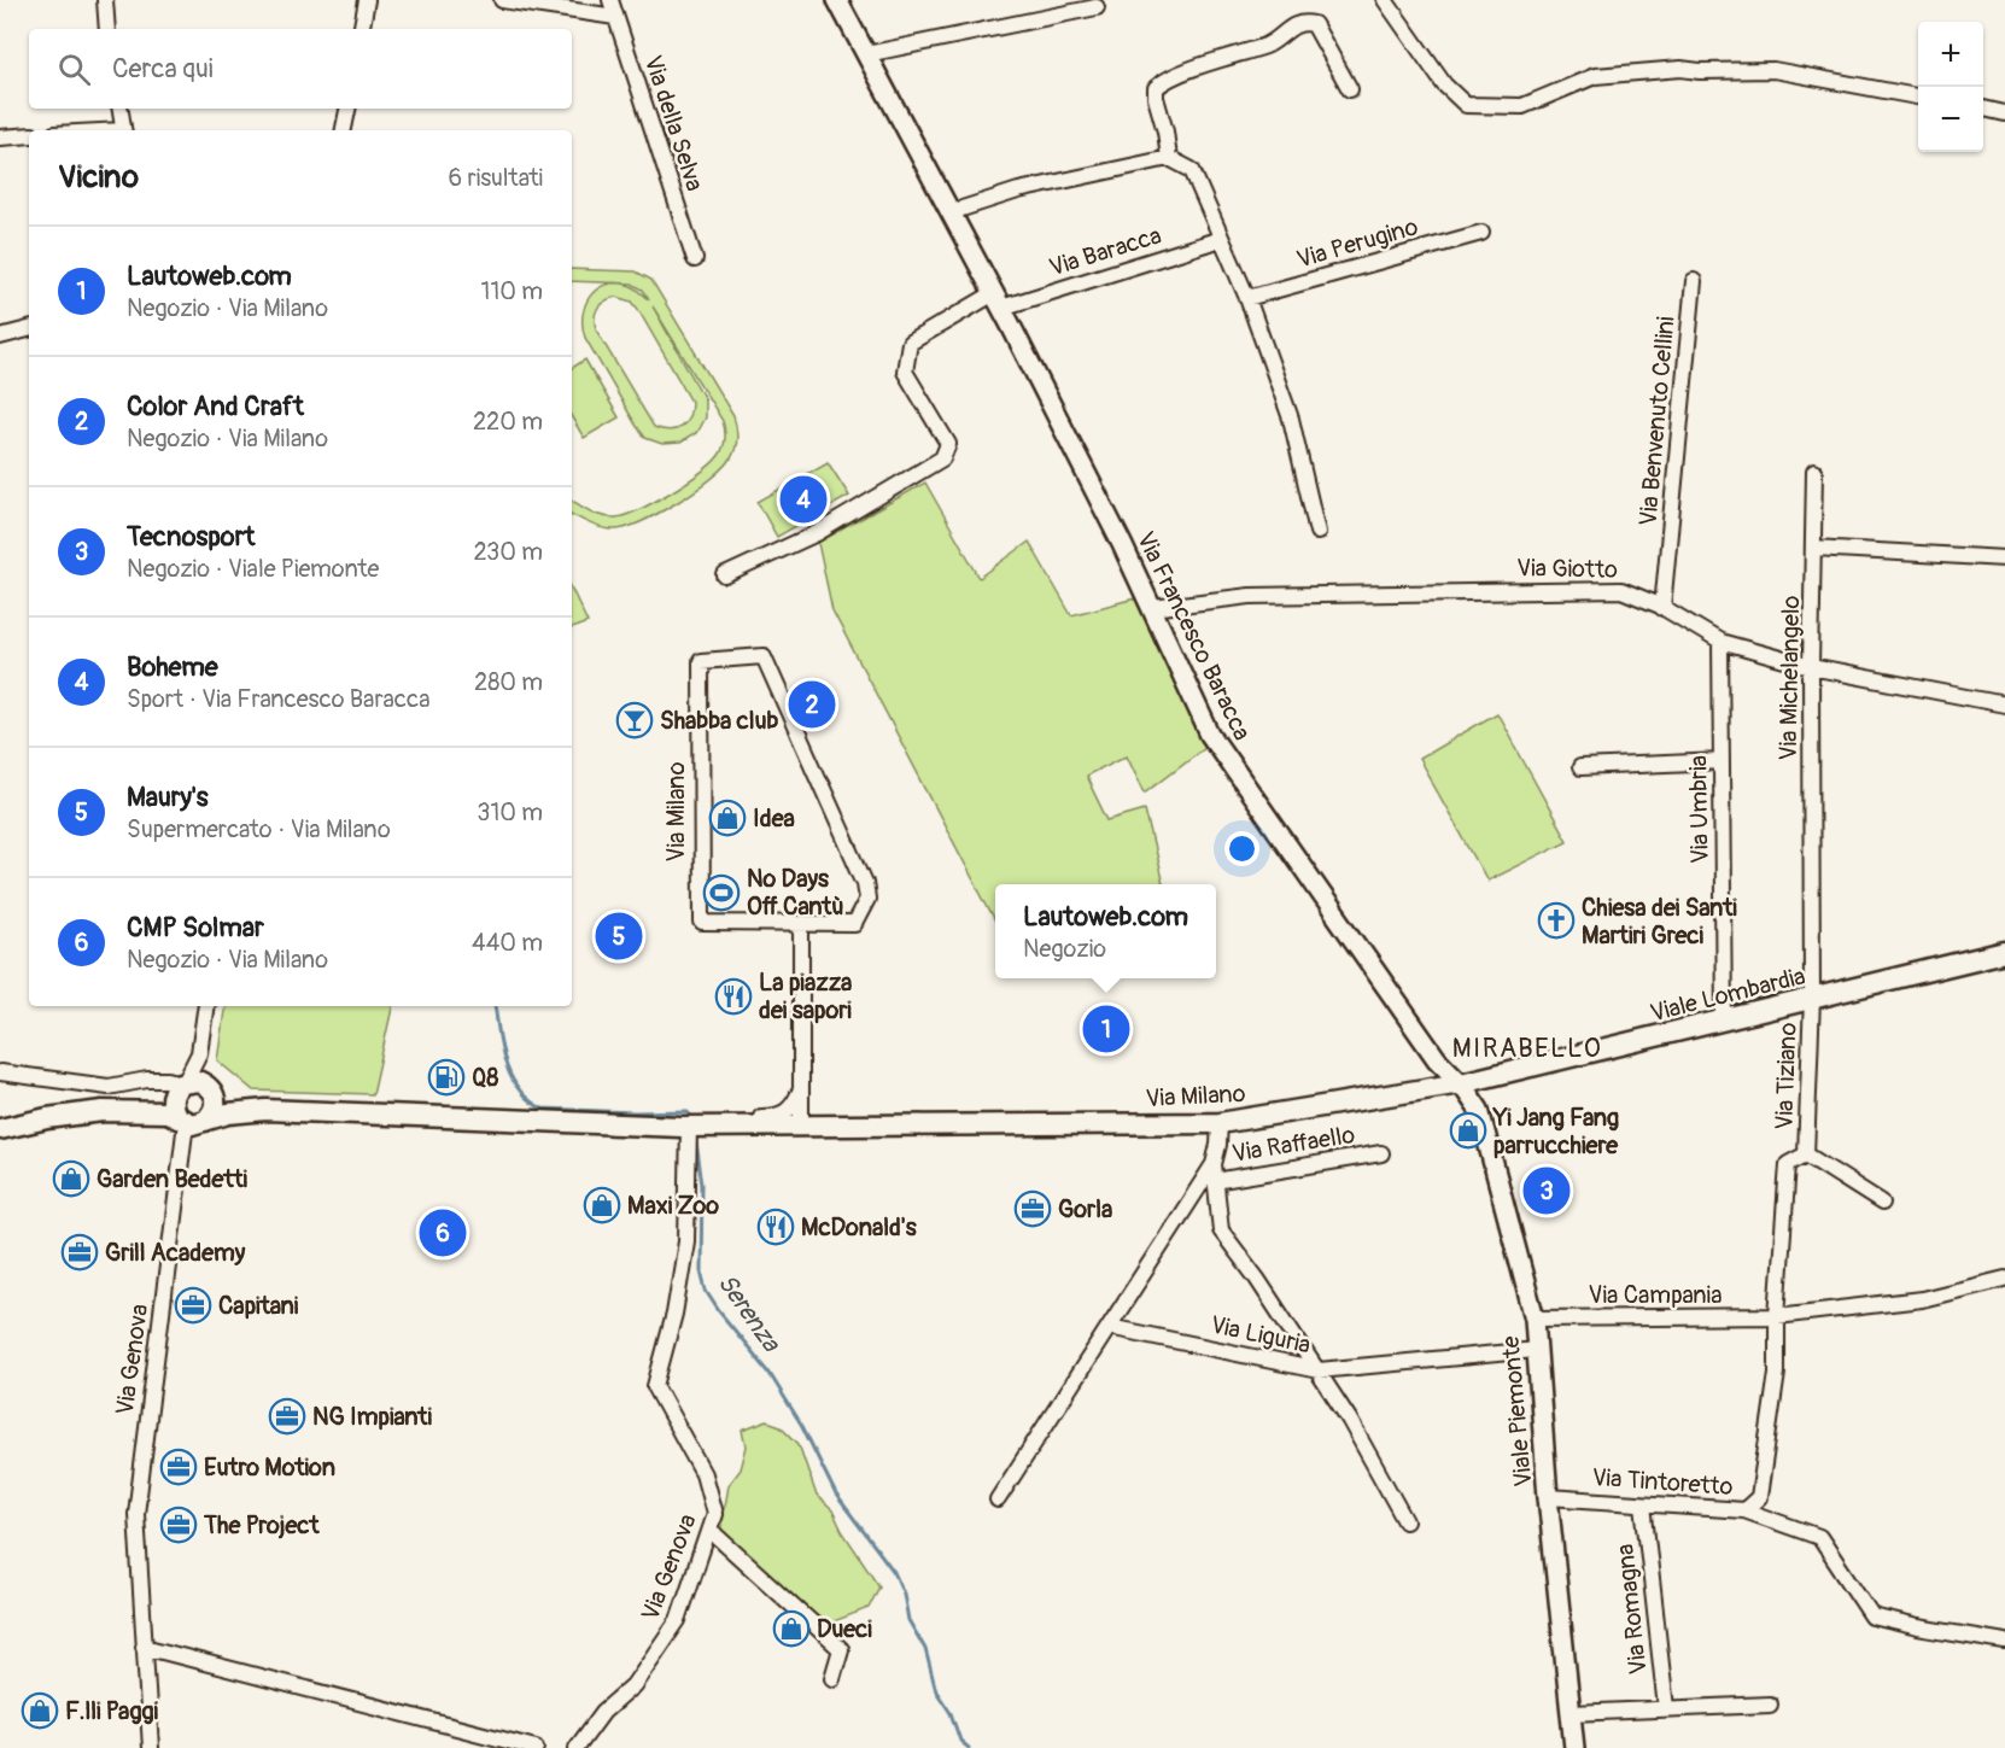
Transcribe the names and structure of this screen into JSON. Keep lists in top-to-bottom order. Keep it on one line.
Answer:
{"streets":{"main road":["Via Milano","Viale Lombardia"],"street":["Via della Selva","Via Perugino","Via Baracca","Via Benvenuto Cellini","Via Giotto","Via Francesco Baracca","Via Michelangelo","Via Umbria","Via Tiziano","Via Raffaello","Via Campania","Via Liguria","Via Genova","Viale Piemonte","Via Tintoretto","Via Romagna"]},"crossings":[["Via Baracca","Via Francesco Baracca"],["Via Benvenuto Cellini","Via Giotto"],["Via Giotto","Via Francesco Baracca"],["Via Giotto","Via Michelangelo"],["Via Giotto","Via Umbria"],["Via Francesco Baracca","Via Milano"],["Via Francesco Baracca","Viale Lombardia"],["Via Francesco Baracca","Viale Piemonte"],["Via Michelangelo","Viale Lombardia"],["Via Michelangelo","Via Tiziano"],["Via Umbria","Viale Lombardia"],["Via Milano","Viale Lombardia"],["Via Milano","Via Genova"],["Via Milano","Viale Piemonte"],["Viale Lombardia","Via Tiziano"],["Viale Lombardia","Viale Piemonte"],["Via Tiziano","Via Campania"],["Via Tiziano","Via Tintoretto"],["Via Campania","Viale Piemonte"],["Via Campania","Via Tintoretto"],["Viale Piemonte","Via Tintoretto"],["Via Tintoretto","Via Romagna"]],"districts":["MIRABELLO"],"water":["Serenza"],"places":{"bar":["Shabba club"],"shop":["Idea","Yi Jang Fang parrucchiere","Garden Bedetti","Maxi Zoo","Dueci","F.lli Paggi"],"sports":["No Days Off Cantù"],"church":["Chiesa dei Santi Martiri Greci"],"restaurant":["La piazza dei sapori","McDonald's"],"fuel station":["Q8"],"office":["Gorla","Grill Academy","Capitani","NG Impianti","Eutro Motion","The Project"]},"page":{"map_buttons":["+","−"],"search":"Cerca qui","heading":["Vicino","6 risultati"],"list":[{"mark":"1","name":"Lautoweb.com","note":"Negozio · Via Milano","value":"110 m"},{"mark":"2","name":"Color And Craft","note":"Negozio · Via Milano","value":"220 m"},{"mark":"3","name":"Tecnosport","note":"Negozio · Viale Piemonte","value":"230 m"},{"mark":"4","name":"Boheme","note":"Sport · Via Francesco Baracca","value":"280 m"},{"mark":"5","name":"Maury's","note":"Supermercato · Via Milano","value":"310 m"},{"mark":"6","name":"CMP Solmar","note":"Negozio · Via Milano","value":"440 m"}],"pins":["4","2","5","1","3","6"],"popup":["Lautoweb.com","Negozio"]}}
